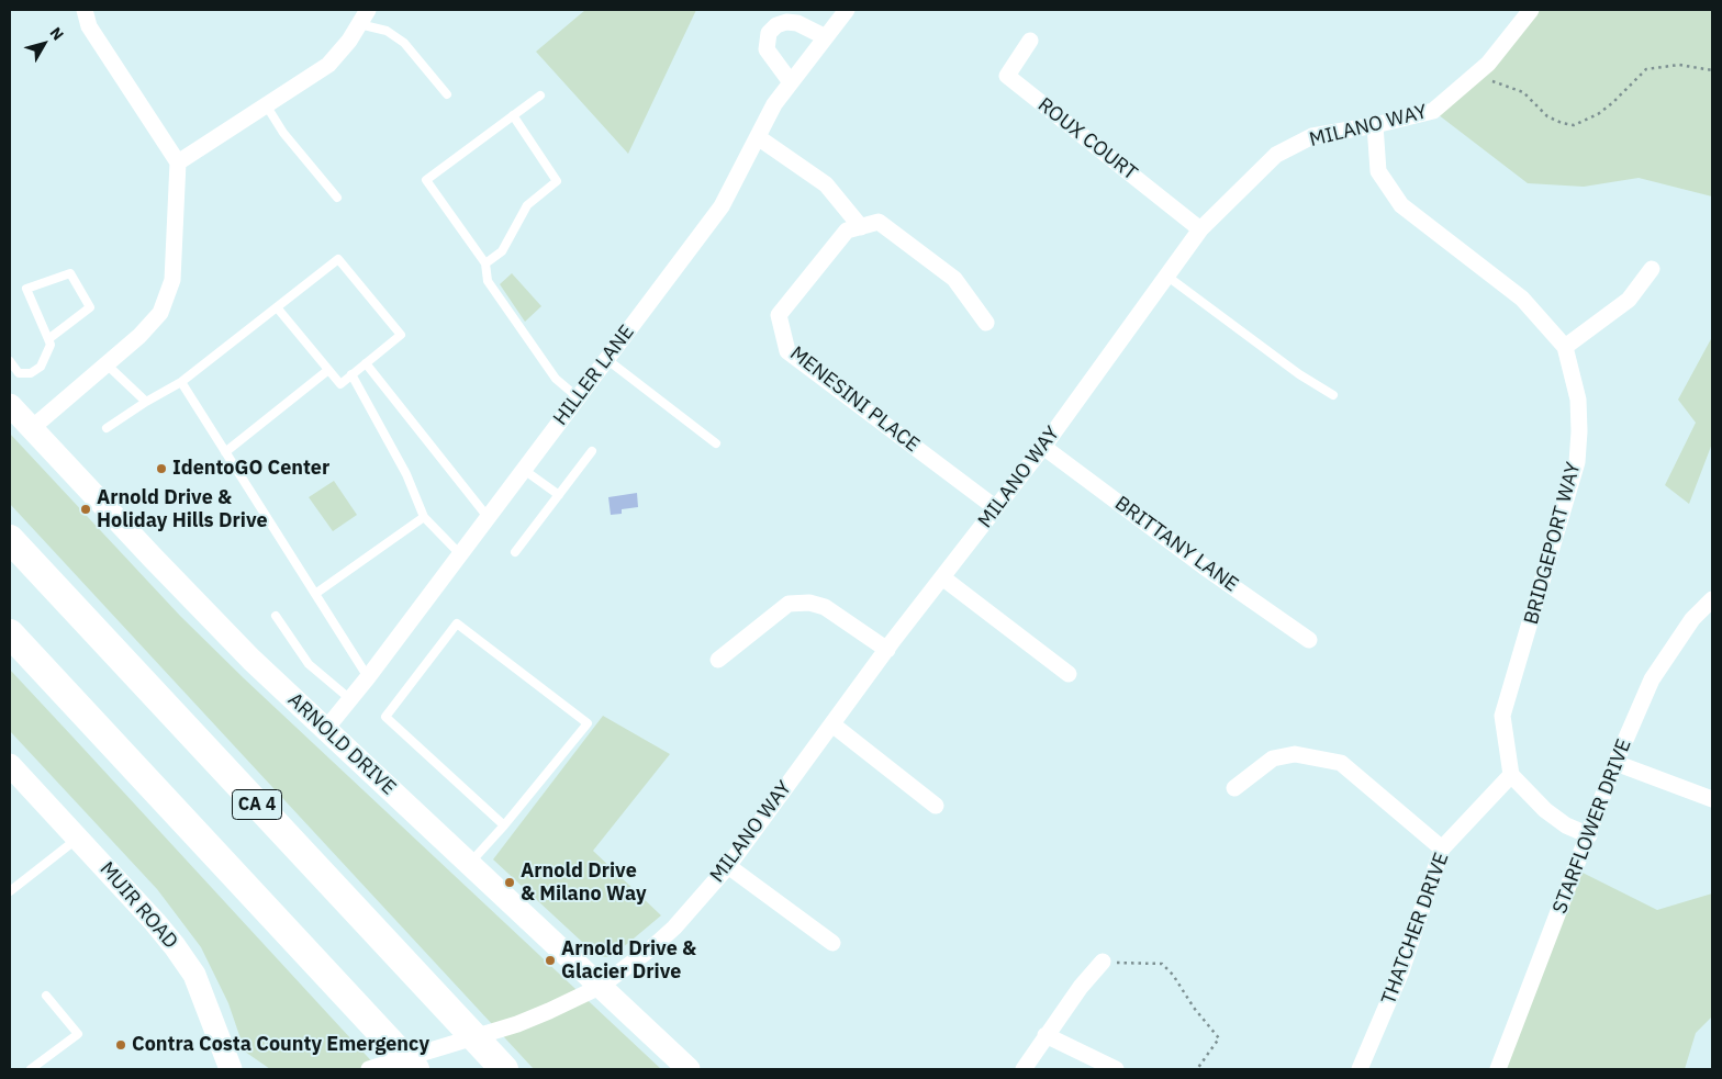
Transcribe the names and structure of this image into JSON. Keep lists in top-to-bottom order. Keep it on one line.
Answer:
{"streets":{"highway":["CA 4"],"street":["MILANO WAY","ROUX COURT","HILLER LANE","MENESINI PLACE","BRIDGEPORT WAY","BRITTANY LANE","ARNOLD DRIVE","STARFLOWER DRIVE","MUIR ROAD","THATCHER DRIVE"]},"crossings":[["MILANO WAY","ROUX COURT"],["MILANO WAY","MENESINI PLACE"],["MILANO WAY","BRIDGEPORT WAY"],["MILANO WAY","BRITTANY LANE"],["MILANO WAY","ARNOLD DRIVE"],["HILLER LANE","ARNOLD DRIVE"],["BRIDGEPORT WAY","THATCHER DRIVE"]],"places":["IdentoGO Center","Arnold Drive & Holiday Hills Drive","Arnold Drive & Milano Way","Arnold Drive & Glacier Drive","Contra Costa County Emergency"],"north":"top right"}
